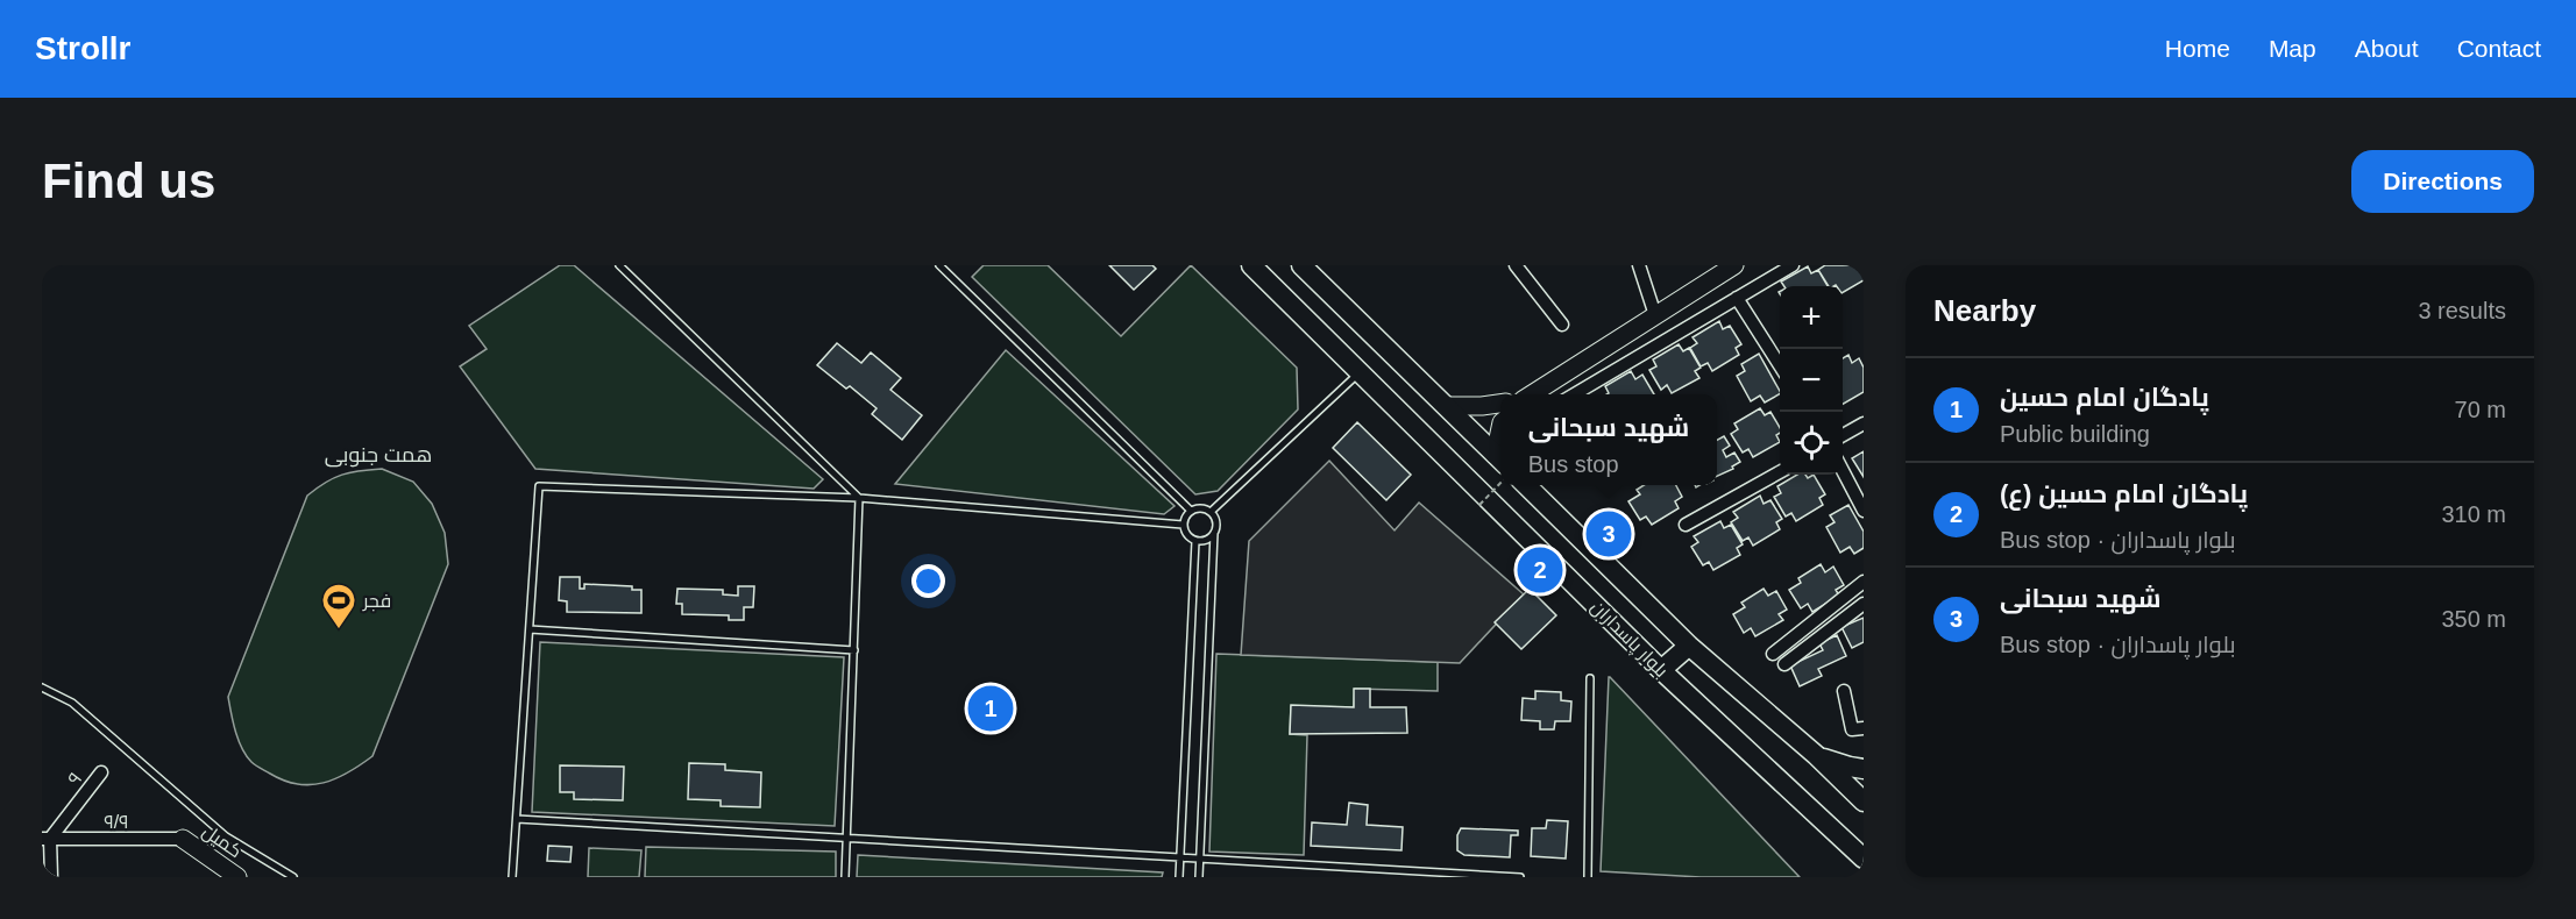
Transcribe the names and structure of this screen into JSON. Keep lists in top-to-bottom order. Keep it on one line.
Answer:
{"streets":{"main road":["بلوار پاسداران"],"street":["۹","۹/۹","کمیل"]},"crossings":[["۹","۹/۹"],["۹/۹","کمیل"]],"districts":["همت جنوبی"],"places":{"sports":["فجر"]},"page":{"header":"Strollr","nav":["Home","Map","About","Contact"],"buttons":"Directions","title":"Find us","heading":["Nearby","3 results"],"map_buttons":["+","−"],"list":[{"mark":"1","name":"پادگان امام حسین","note":"Public building","value":"70 m"},{"mark":"2","name":"پادگان امام حسین (ع)","note":"Bus stop · بلوار پاسداران","value":"310 m"},{"mark":"3","name":"شهید سبحانی","note":"Bus stop · بلوار پاسداران","value":"350 m"}],"popup":["شهید سبحانی","Bus stop"],"pins":["3","2","1"]}}
